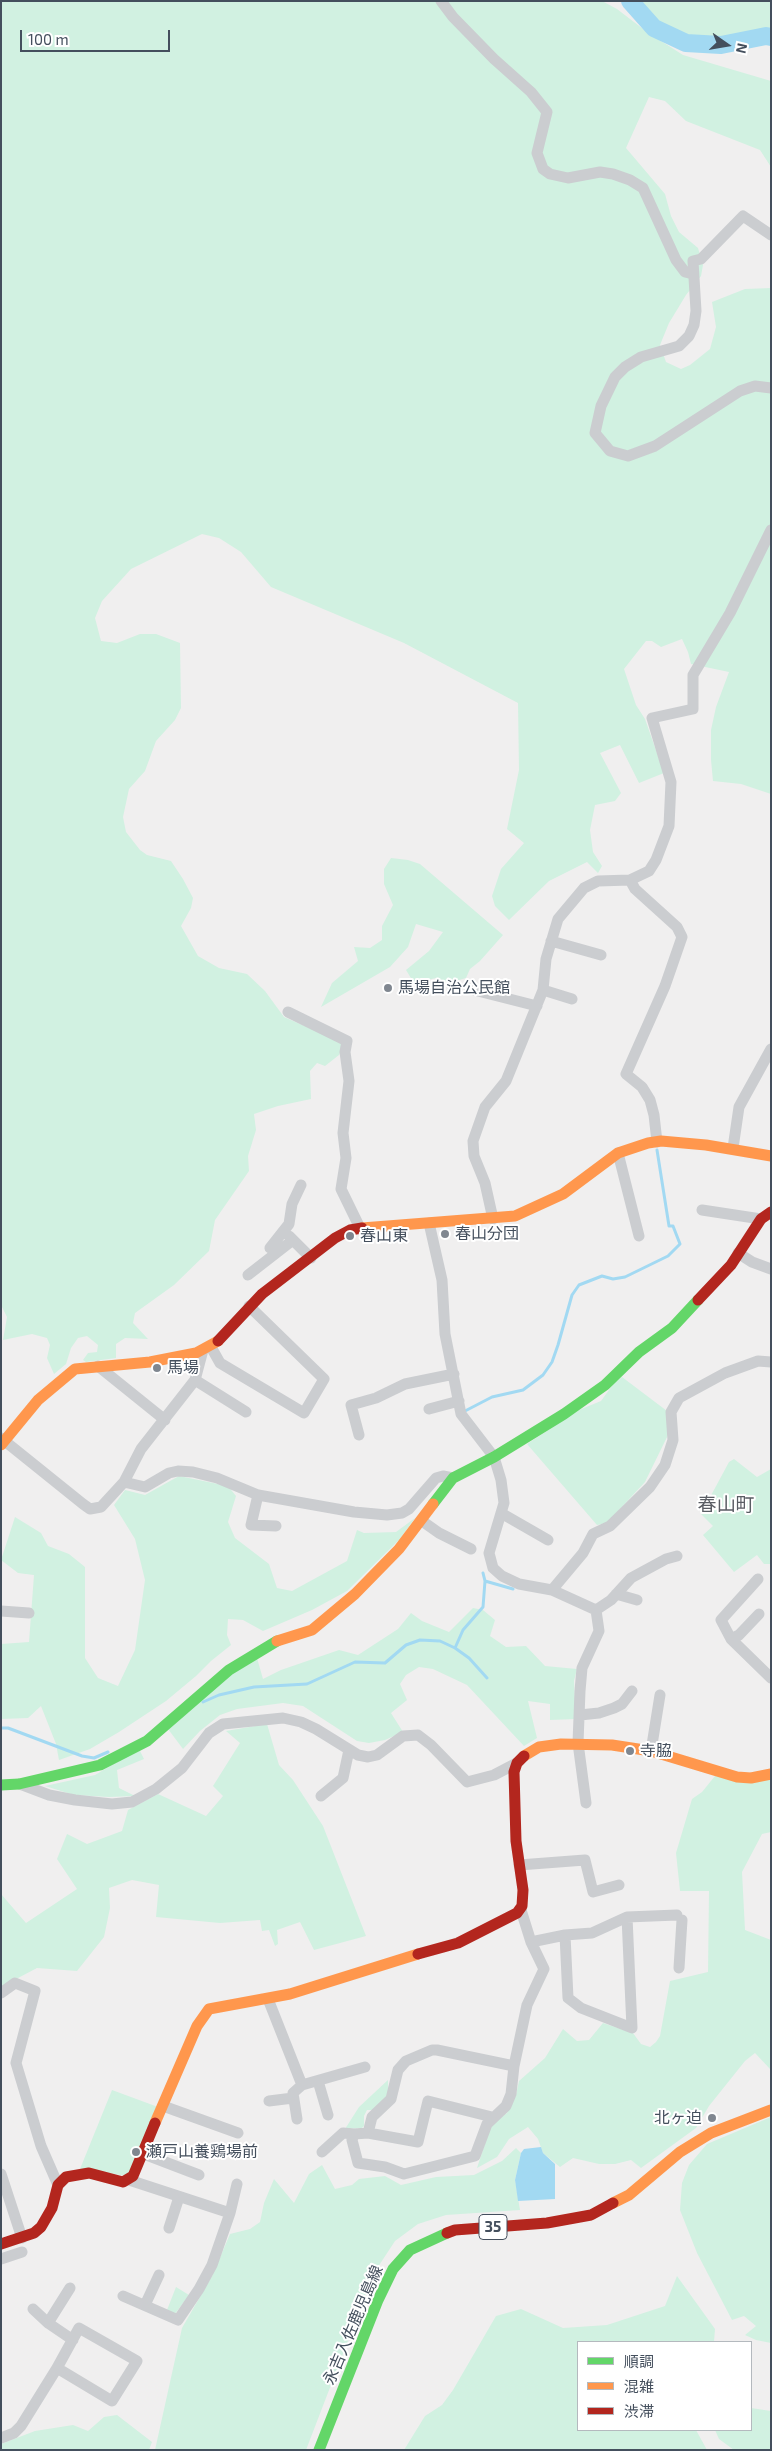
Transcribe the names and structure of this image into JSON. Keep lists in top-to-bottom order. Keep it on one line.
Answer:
{"streets":{"street":["35","永吉入佐鹿児島線"]},"districts":["春山町"],"places":["馬場自治公民館","春山分団","春山東","馬場","寺脇","北ヶ迫","瀬戸山養鶏場前"],"legend":["順調","混雑","渋滞"],"scale_bar":"100 m","north":"right"}
